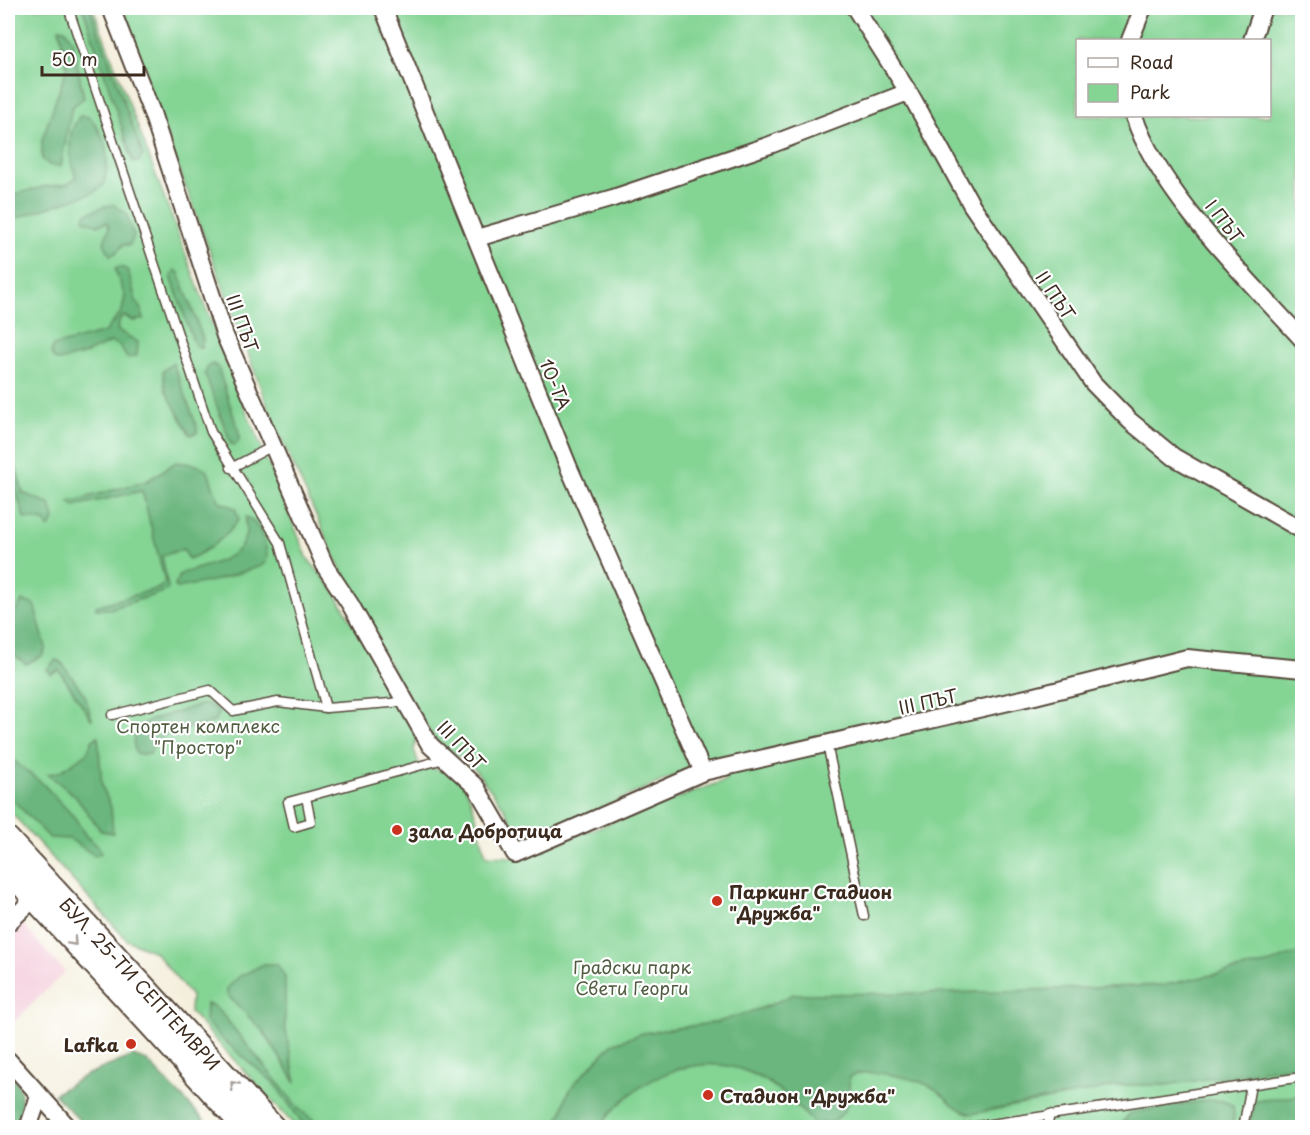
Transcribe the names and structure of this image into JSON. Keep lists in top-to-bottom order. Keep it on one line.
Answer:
{"streets":{"main road":["БУЛ. 25-ТИ СЕПТЕМВРИ"],"street":["І ПЪТ","ІІ ПЪТ","ІІІ ПЪТ","10-ТА"]},"crossings":[["ІІІ ПЪТ","10-ТА"]],"parks":["Спортен комплекс \"Простор\"","Градски парк Свети Георги"],"places":["зала Добротица","Паркинг Стадион \"Дружба\"","Lafka","Стадион \"Дружба\""],"legend":["Road","Park"],"scale_bar":"50 m"}
